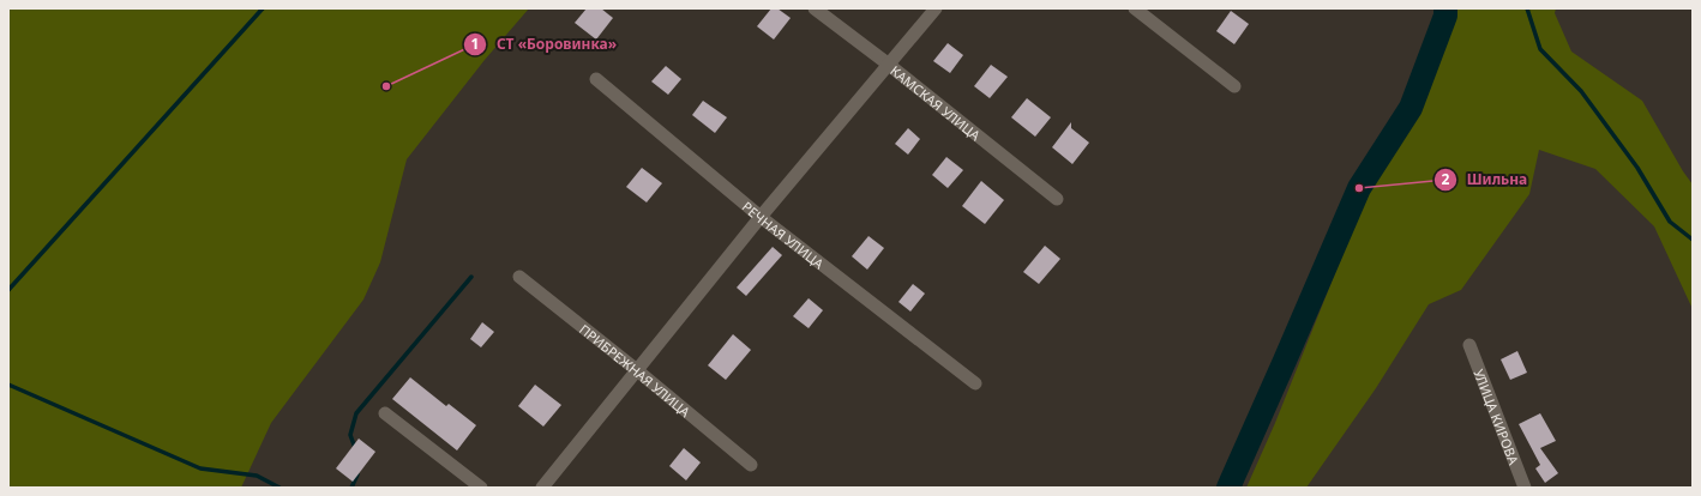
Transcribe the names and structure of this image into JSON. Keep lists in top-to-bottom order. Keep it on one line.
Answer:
{"streets":{"street":["КАМСКАЯ УЛИЦА","РЕЧНАЯ УЛИЦА","ПРИБРЕЖНАЯ УЛИЦА","УЛИЦА КИРОВА"]},"places":["СТ «Боровинка»","Шильна"]}
